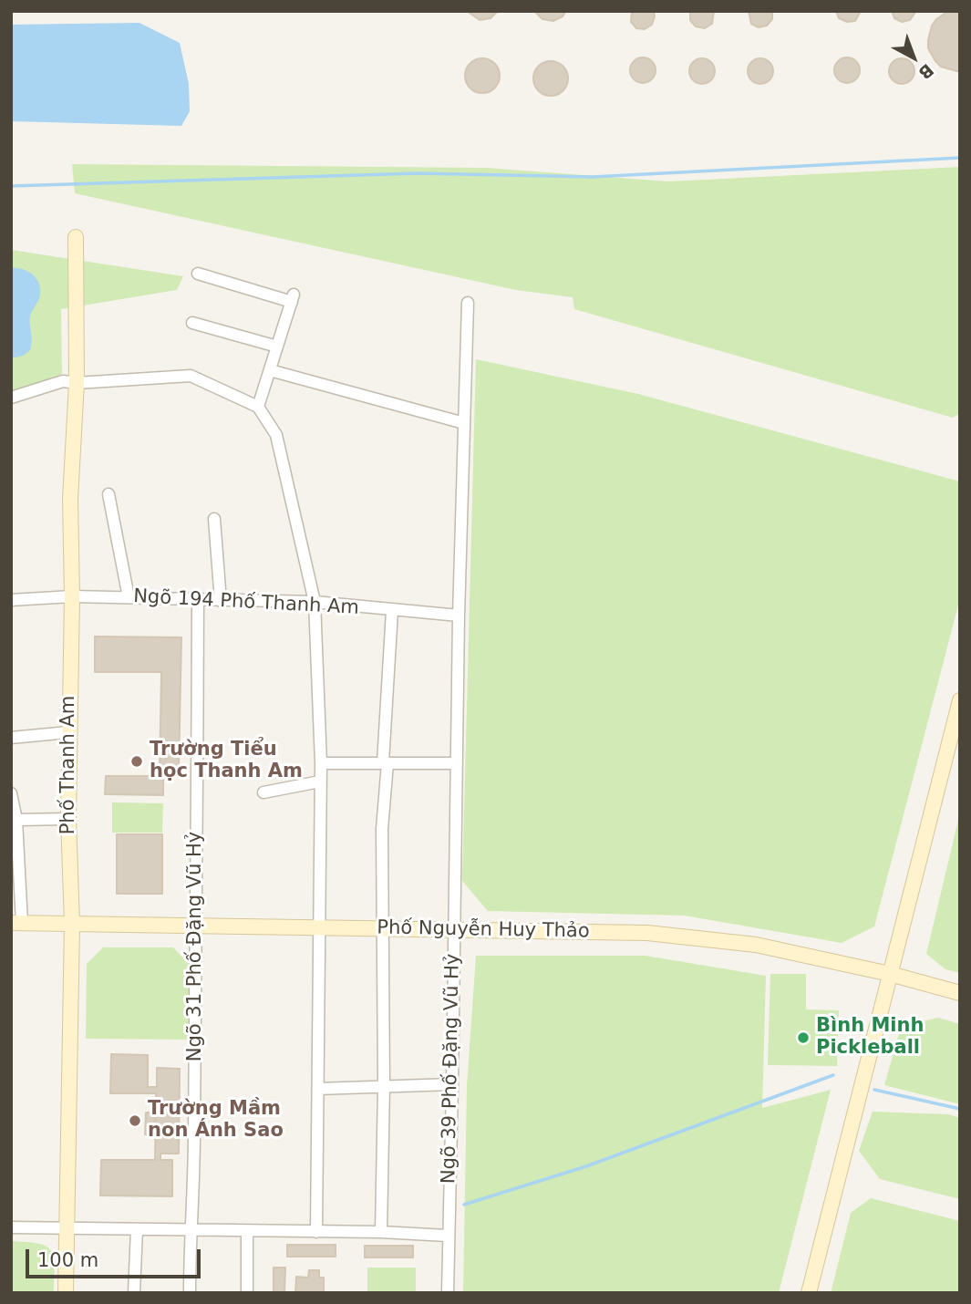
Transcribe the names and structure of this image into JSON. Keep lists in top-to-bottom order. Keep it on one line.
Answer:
{"streets":{"street":["Ngõ 194 Phố Thanh Am","Phố Thanh Am","Phố Nguyễn Huy Thảo","Ngõ 31 Phố Đặng Vũ Hỷ","Ngõ 39 Phố Đặng Vũ Hỷ"]},"crossings":[["Ngõ 194 Phố Thanh Am","Phố Thanh Am"],["Ngõ 194 Phố Thanh Am","Ngõ 31 Phố Đặng Vũ Hỷ"],["Ngõ 194 Phố Thanh Am","Ngõ 39 Phố Đặng Vũ Hỷ"],["Phố Thanh Am","Phố Nguyễn Huy Thảo"],["Phố Nguyễn Huy Thảo","Ngõ 31 Phố Đặng Vũ Hỷ"],["Phố Nguyễn Huy Thảo","Ngõ 39 Phố Đặng Vũ Hỷ"]],"places":["Trường Tiểu học Thanh Am","Bình Minh Pickleball","Trường Mầm non Ánh Sao"],"scale_bar":"100 m","north":"bottom right"}
